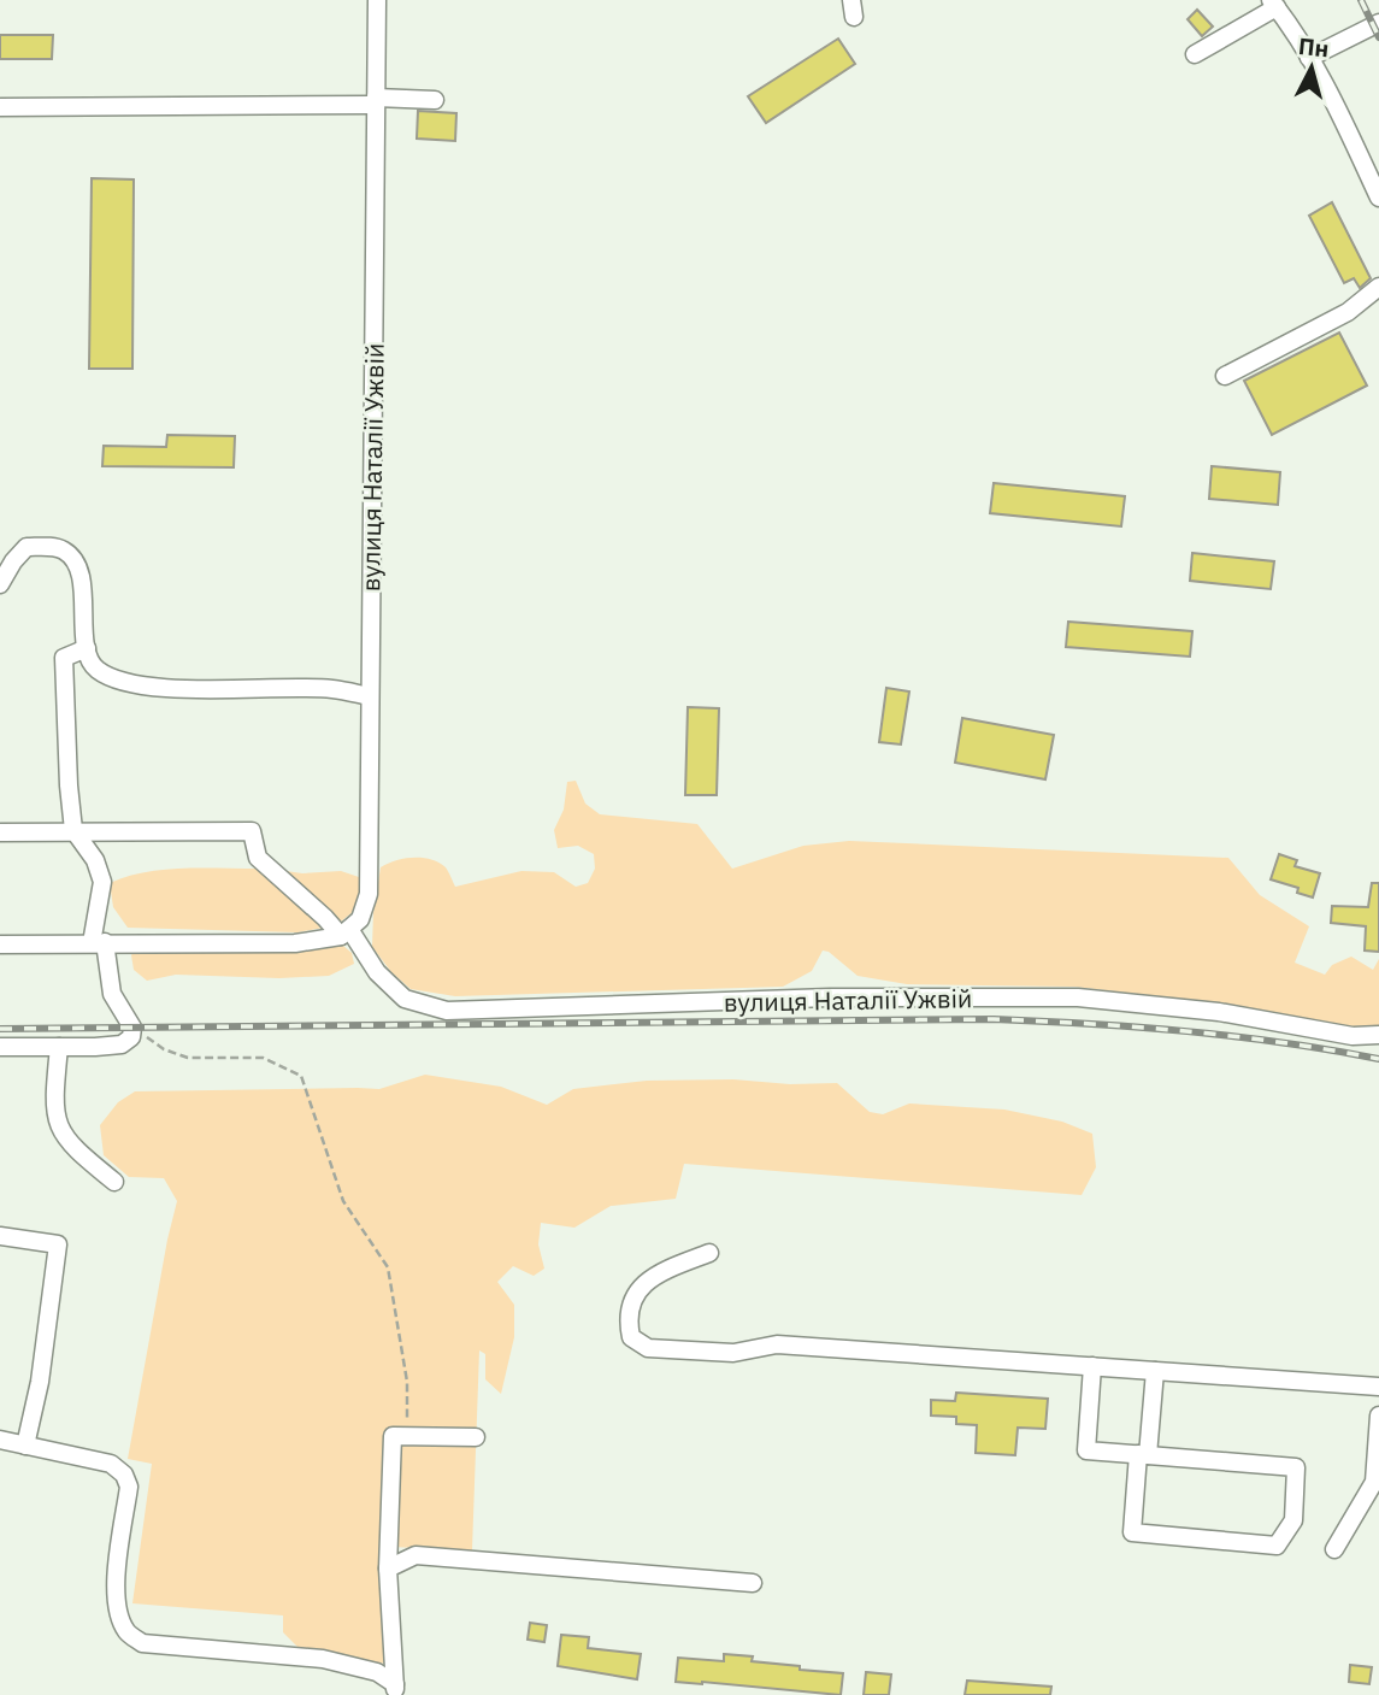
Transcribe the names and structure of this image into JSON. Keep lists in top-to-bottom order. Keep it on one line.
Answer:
{"streets":{"street":["вулиця Наталії Ужвій"]},"north":"top"}
